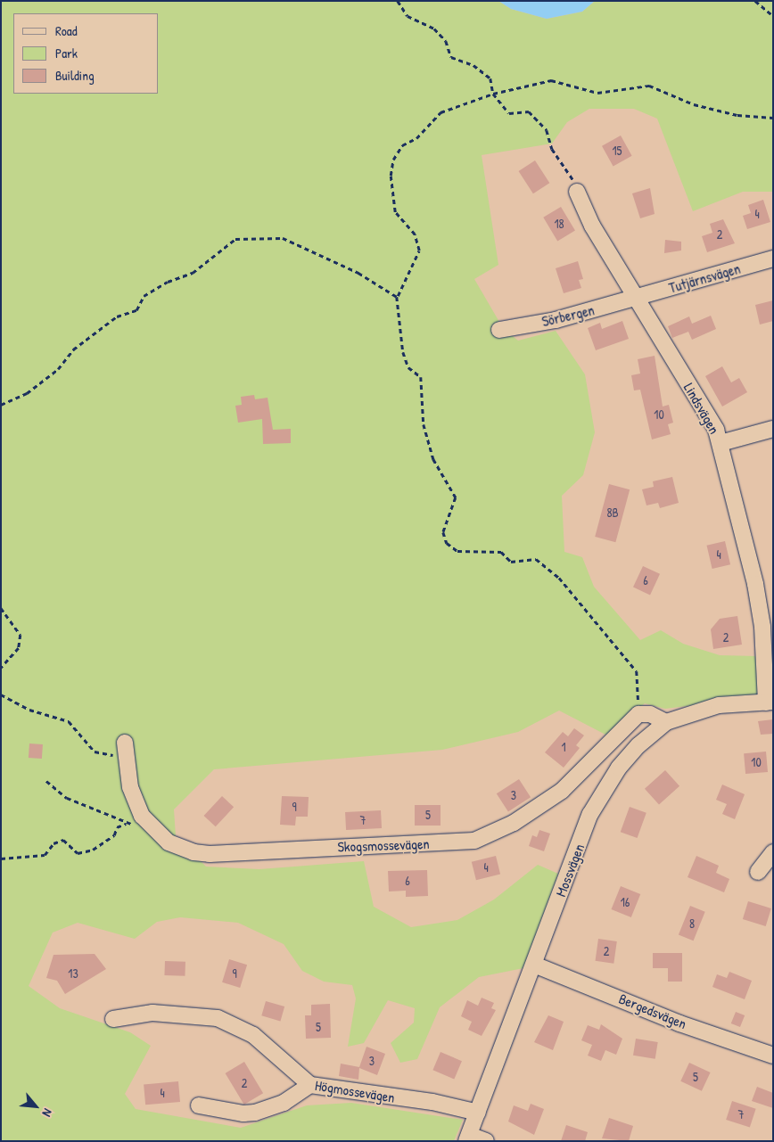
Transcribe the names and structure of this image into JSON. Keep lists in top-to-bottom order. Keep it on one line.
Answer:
{"streets":{"street":["Tutjärnsvägen","Sörbergen","Lindsvägen","Skogsmossevägen","Mossvägen","Bergedsvägen","Högmossevägen"]},"crossings":[["Tutjärnsvägen","Sörbergen"],["Tutjärnsvägen","Lindsvägen"],["Sörbergen","Lindsvägen"],["Lindsvägen","Mossvägen"],["Mossvägen","Bergedsvägen"],["Mossvägen","Högmossevägen"]],"house_numbers":["15","4","18","2","10","8B","4","6","2","1","10","3","9","5","7","4","6","16","8","2","13","9","5","3","5","2","4","7"],"legend":["Road","Park","Building"],"north":"bottom right"}
